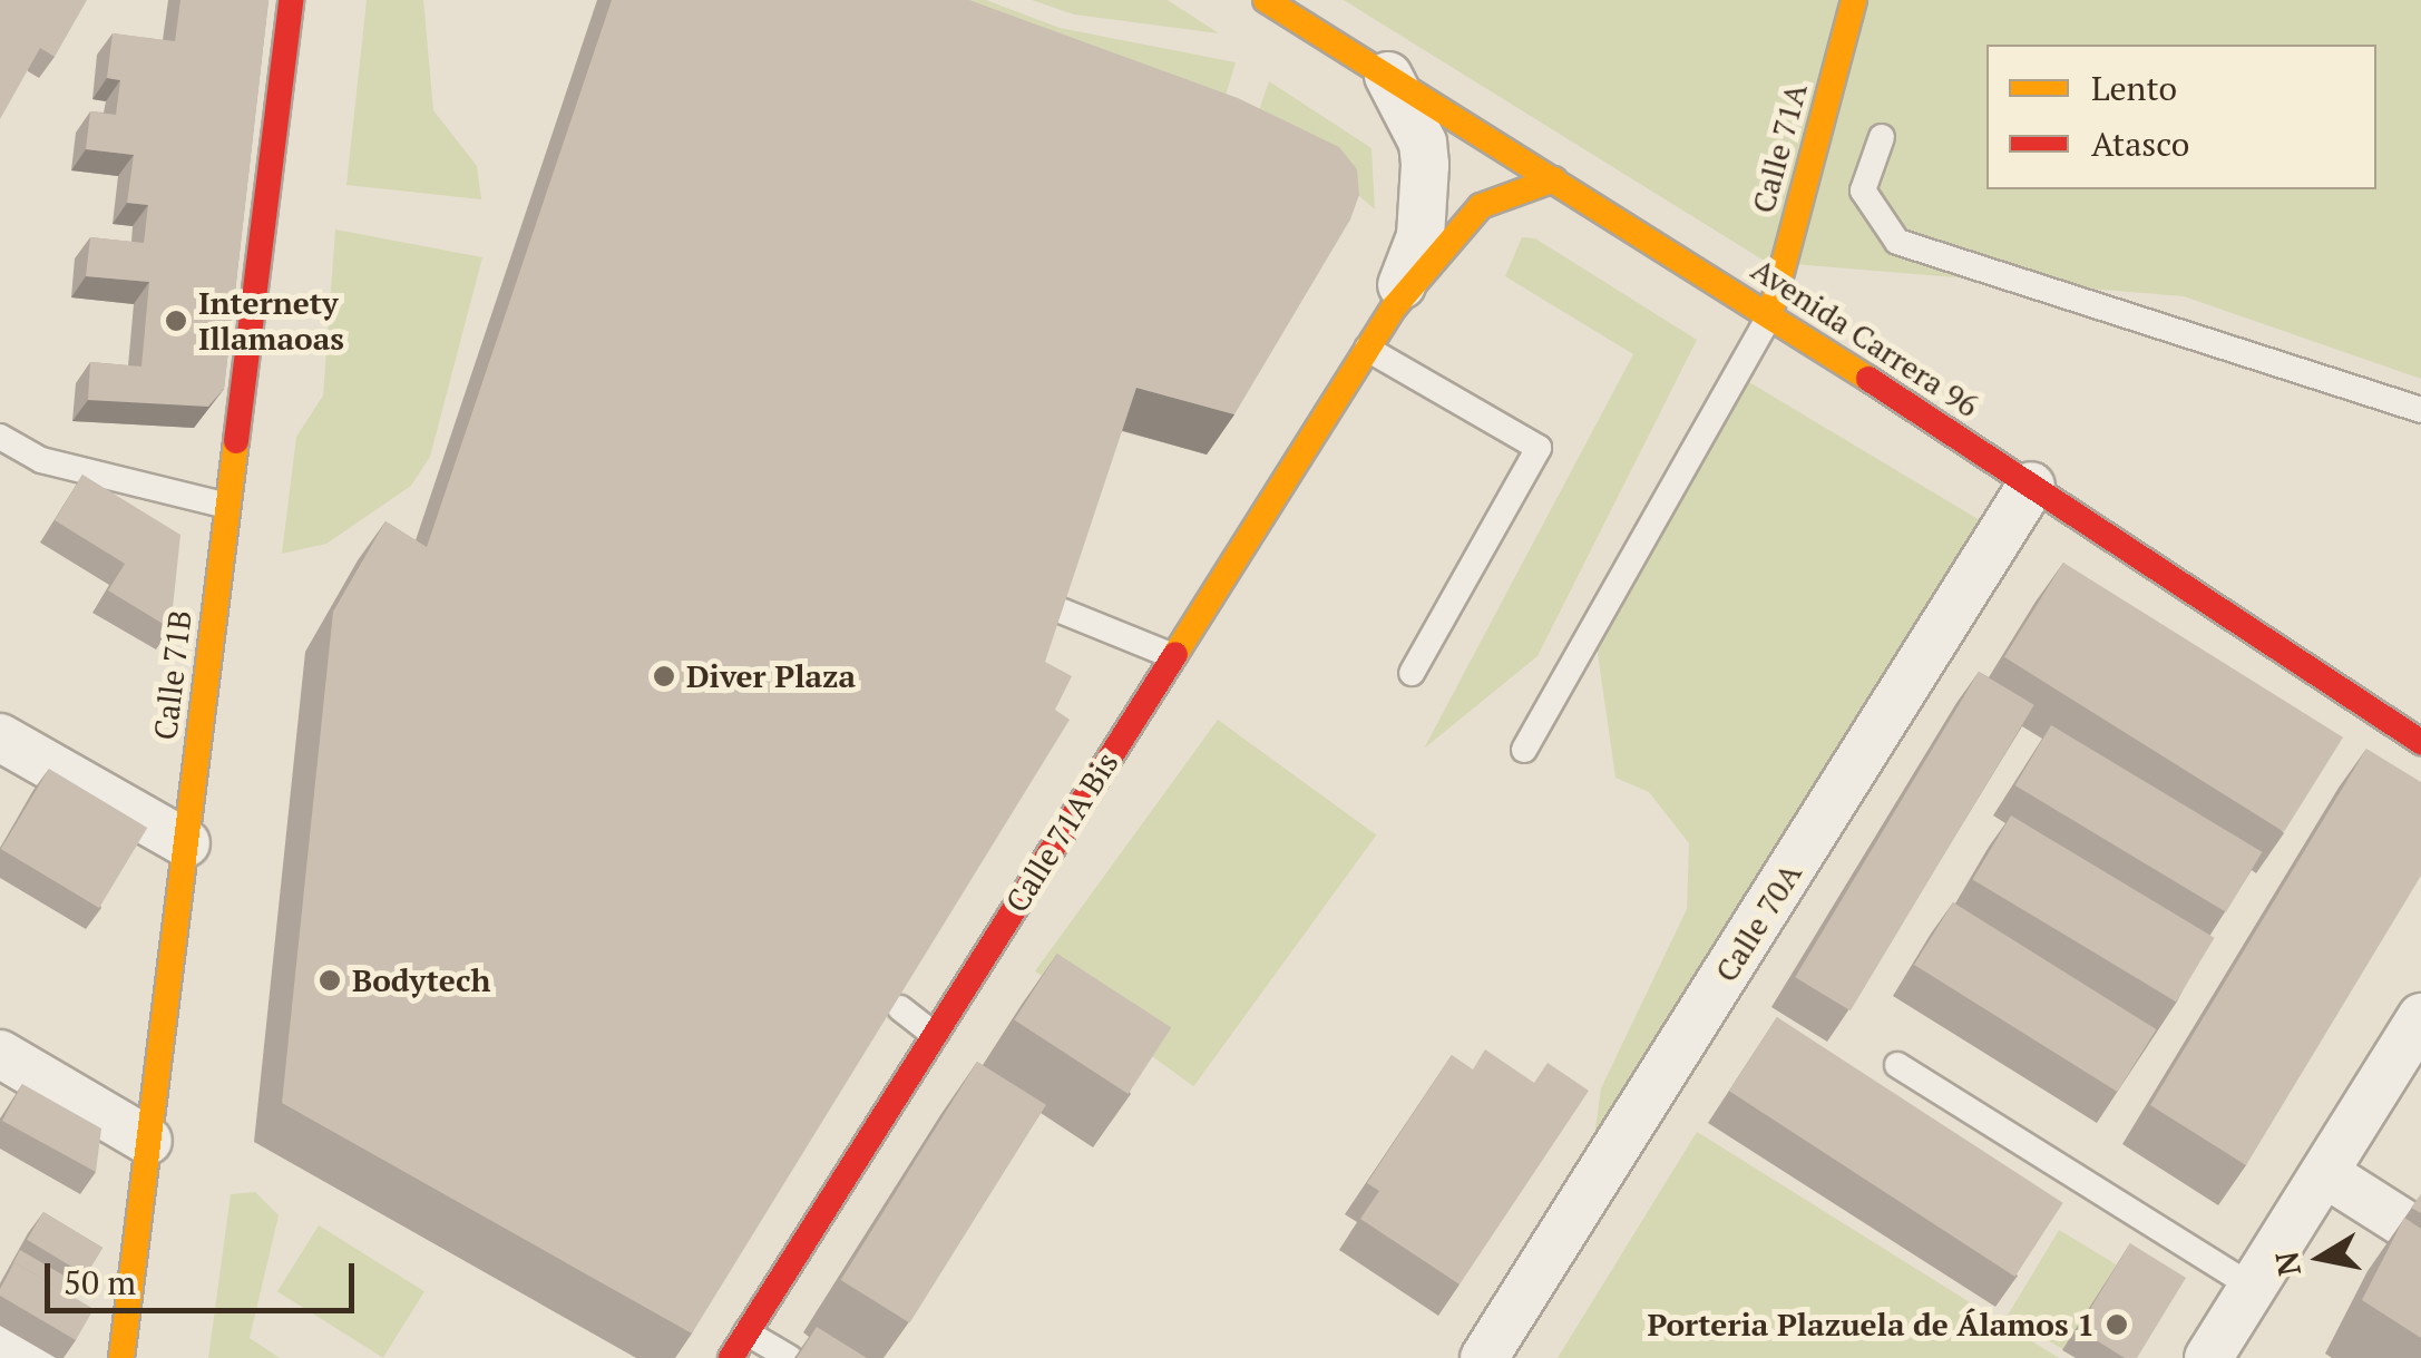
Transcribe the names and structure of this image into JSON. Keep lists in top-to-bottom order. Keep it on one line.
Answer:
{"streets":{"street":["Calle 71A","Avenida Carrera 96","Calle 71B","Calle 71A Bis","Calle 70A"]},"crossings":[["Calle 71A","Avenida Carrera 96"],["Avenida Carrera 96","Calle 71A Bis"],["Avenida Carrera 96","Calle 70A"]],"places":["Internety Illamaoas","Diver Plaza","Bodytech","Porteria Plazuela de Álamos 1"],"legend":["Lento","Atasco"],"scale_bar":"50 m","north":"left"}
